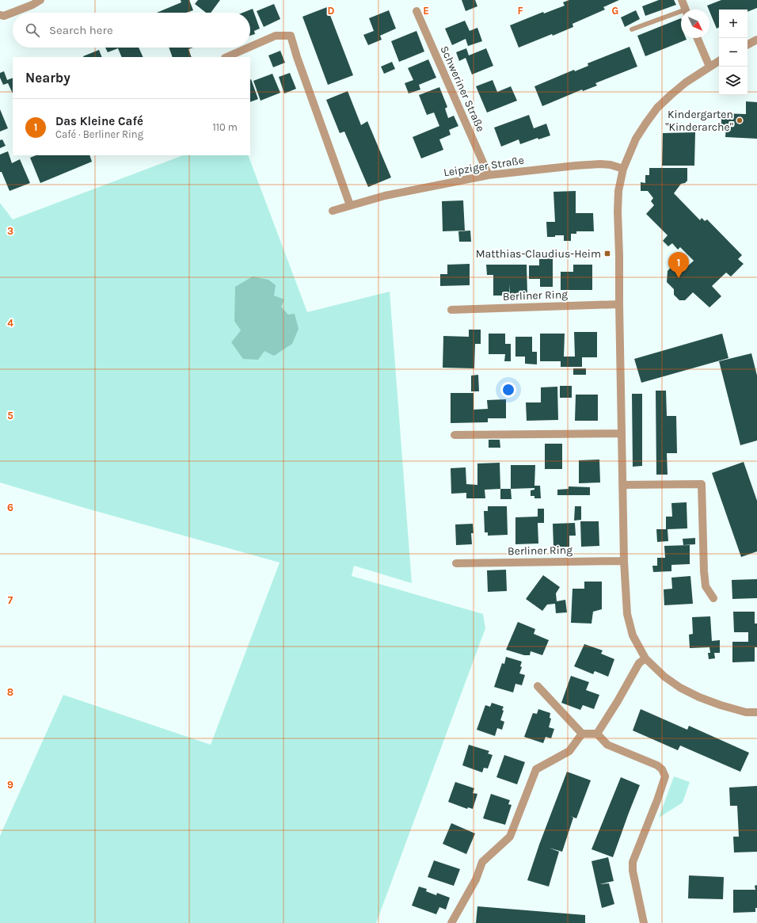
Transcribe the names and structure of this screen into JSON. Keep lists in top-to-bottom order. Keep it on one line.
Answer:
{"streets":{"street":["Schweriner Straße","Leipziger Straße","Berliner Ring"]},"crossings":[["Schweriner Straße","Leipziger Straße"]],"places":{"other":["Kindergarten \"Kinderarche\""],"transit":["Matthias-Claudius-Heim"]},"north":"bottom right","page":{"map_buttons":["+","−"],"search":"Search here","heading":"Nearby","list":[{"mark":"1","name":"Das Kleine Café","note":"Café · Berliner Ring","value":"110 m"}],"pins":"1"},"grid":{"columns":["D","E","F","G"],"rows":["3","4","5","6","7","8","9"]}}
